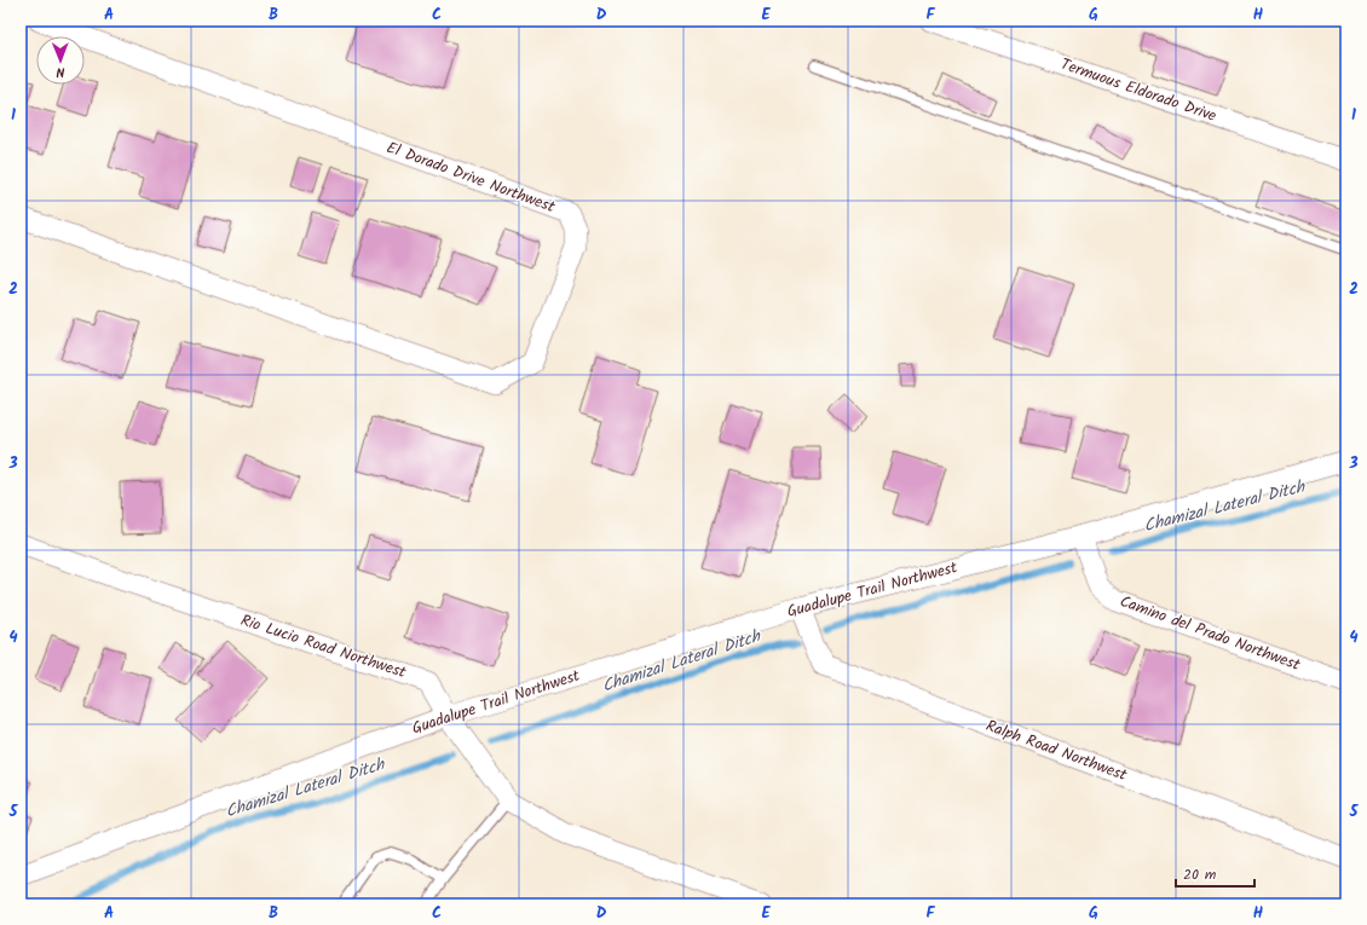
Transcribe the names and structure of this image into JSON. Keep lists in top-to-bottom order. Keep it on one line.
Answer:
{"streets":{"street":["Termuous Eldorado Drive","El Dorado Drive Northwest","Guadalupe Trail Northwest","Camino del Prado Northwest","Rio Lucio Road Northwest","Ralph Road Northwest"]},"crossings":[["Guadalupe Trail Northwest","Camino del Prado Northwest"],["Guadalupe Trail Northwest","Rio Lucio Road Northwest"],["Guadalupe Trail Northwest","Ralph Road Northwest"]],"water":["Chamizal Lateral Ditch"],"scale_bar":"20 m","north":"bottom","grid":{"columns":["A","B","C","D","E","F","G","H"],"rows":["1","2","3","4","5"]}}
